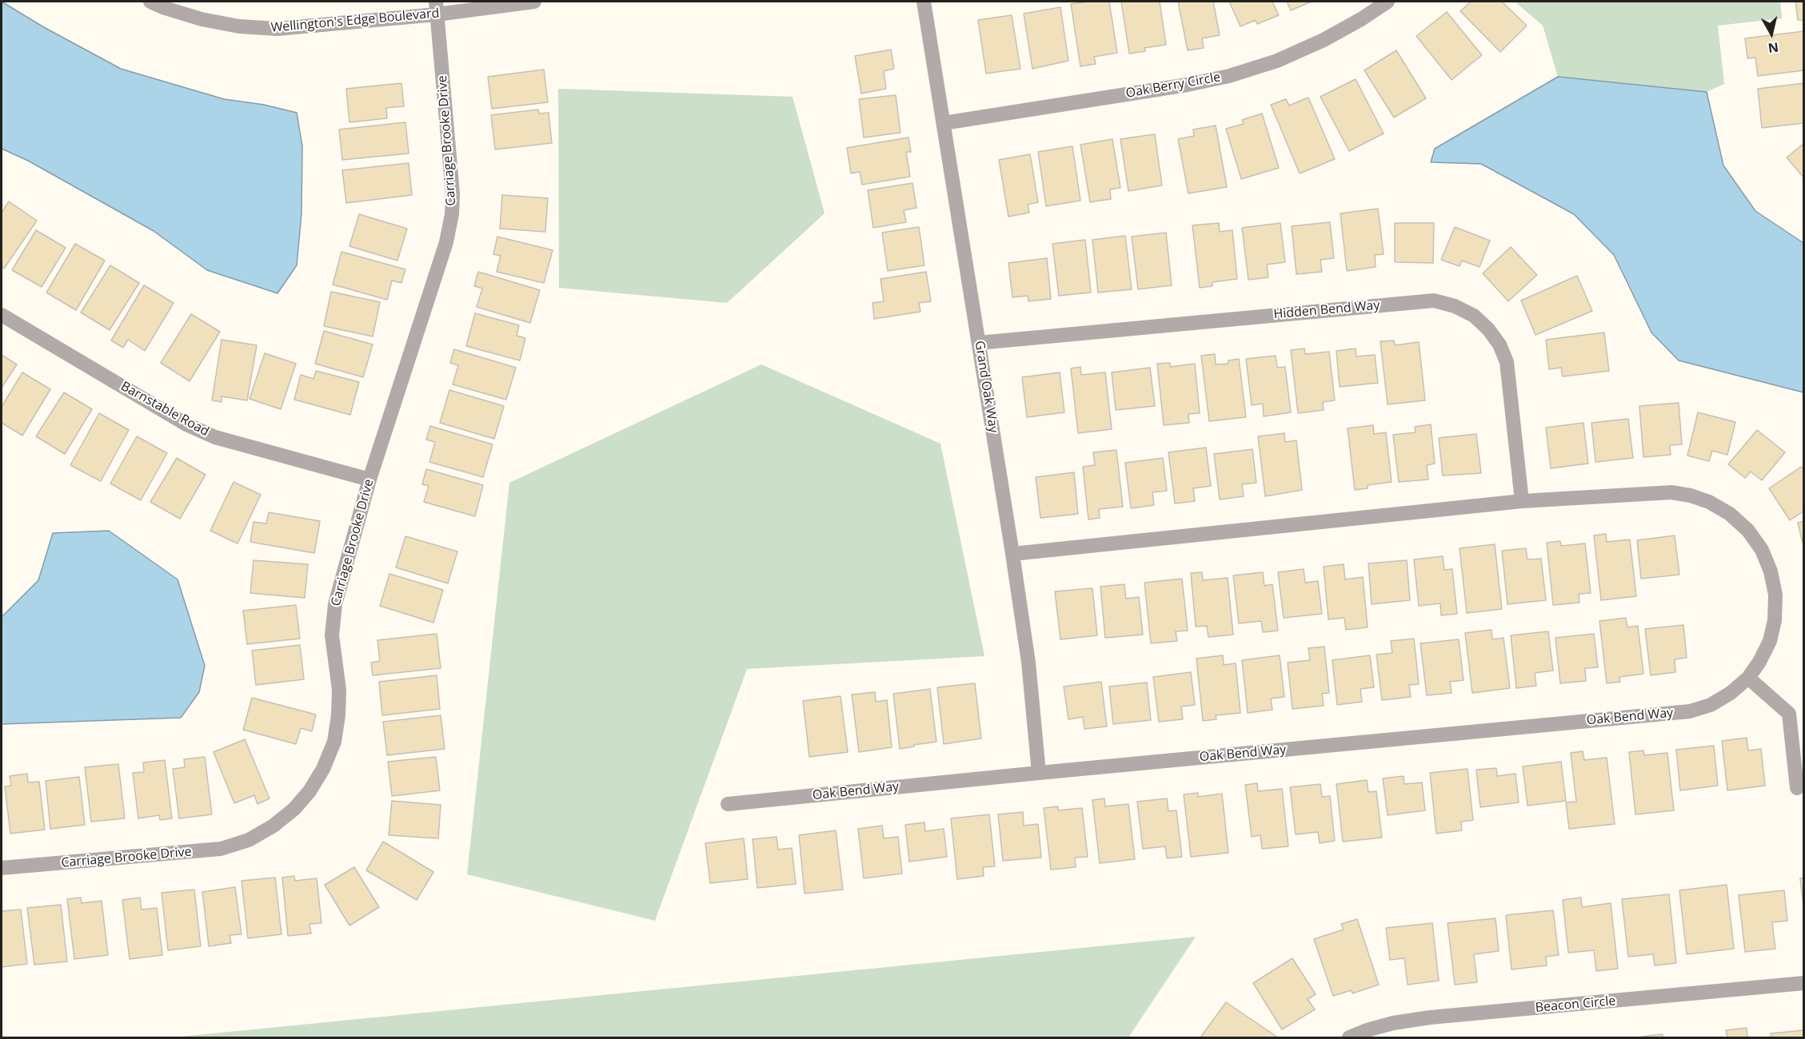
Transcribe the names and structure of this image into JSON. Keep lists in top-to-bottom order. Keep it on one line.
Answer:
{"streets":{"street":["Wellington's Edge Boulevard","Oak Berry Circle","Carriage Brooke Drive","Hidden Bend Way","Grand Oak Way","Barnstable Road","Oak Bend Way","Beacon Circle"]},"crossings":[["Wellington's Edge Boulevard","Carriage Brooke Drive"],["Oak Berry Circle","Grand Oak Way"],["Carriage Brooke Drive","Barnstable Road"],["Hidden Bend Way","Grand Oak Way"],["Hidden Bend Way","Oak Bend Way"],["Grand Oak Way","Oak Bend Way"]],"north":"bottom"}
